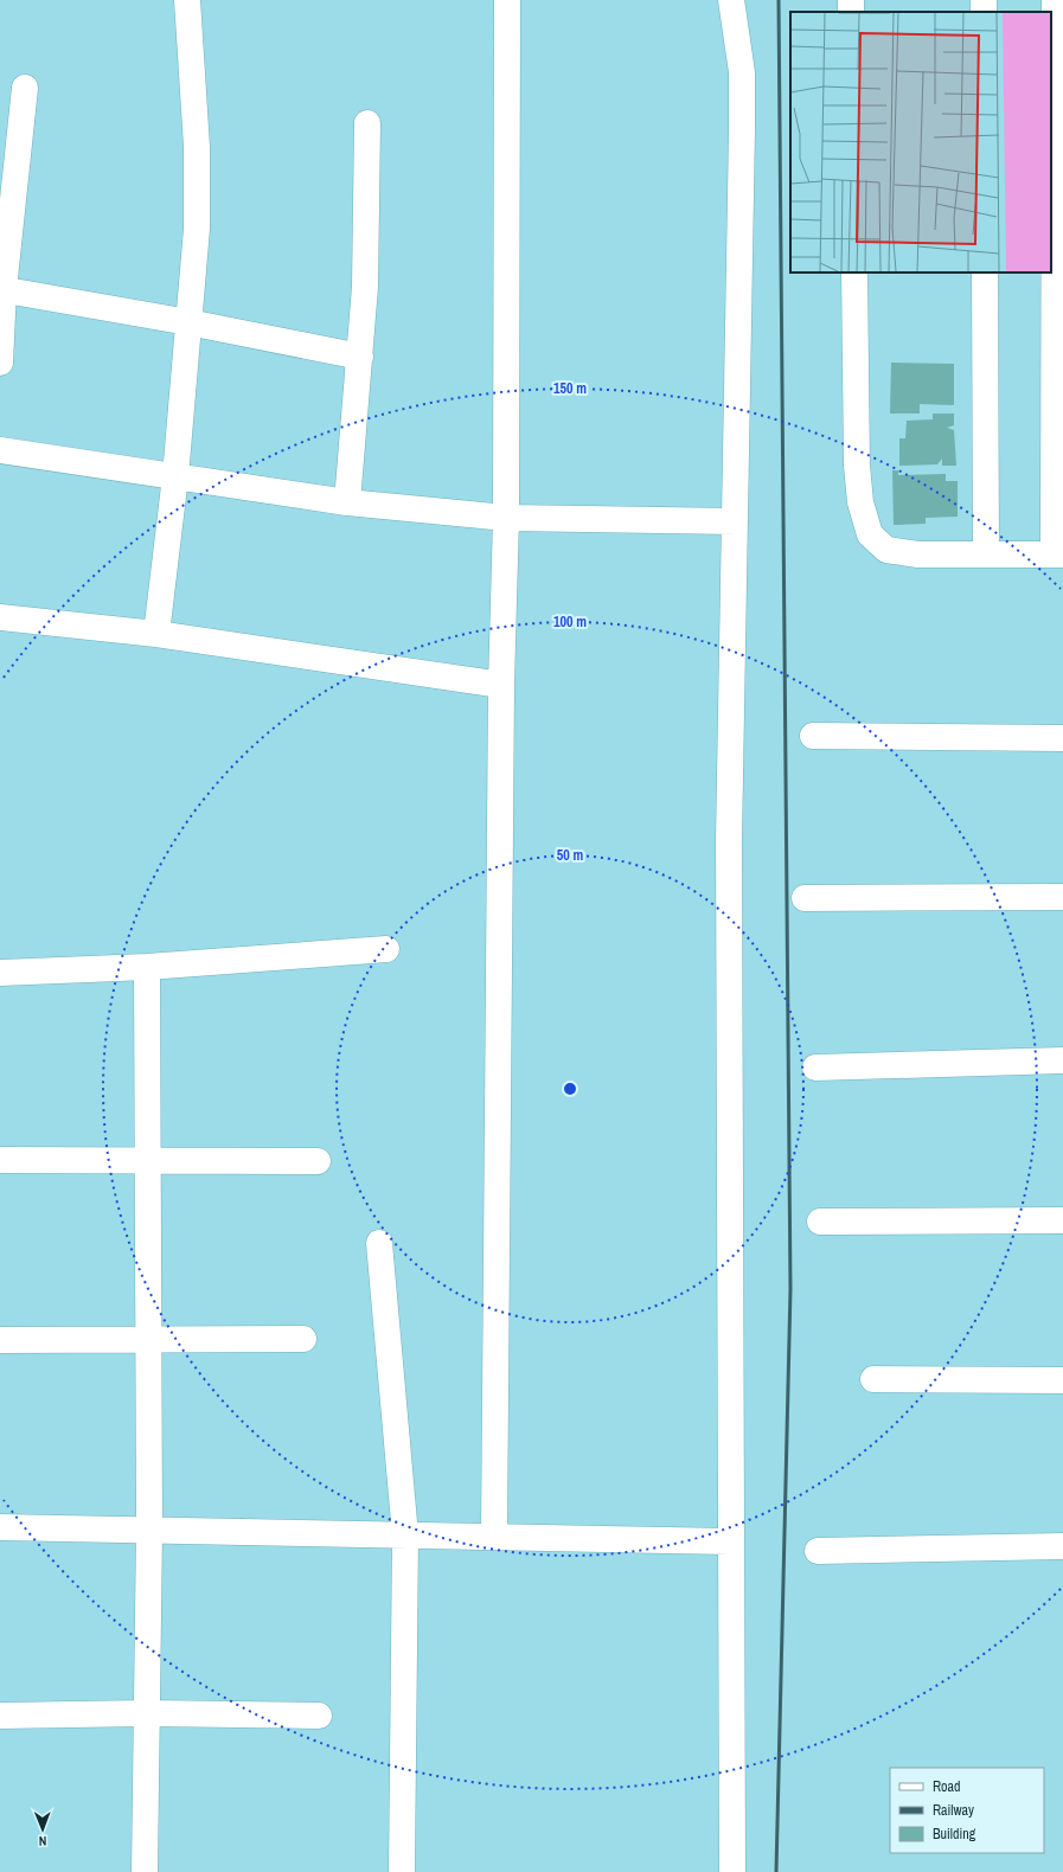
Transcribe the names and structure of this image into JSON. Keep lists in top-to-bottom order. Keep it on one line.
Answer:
{"legend":["Road","Railway","Building"],"north":"bottom","rings":["150 m","100 m","50 m"]}
